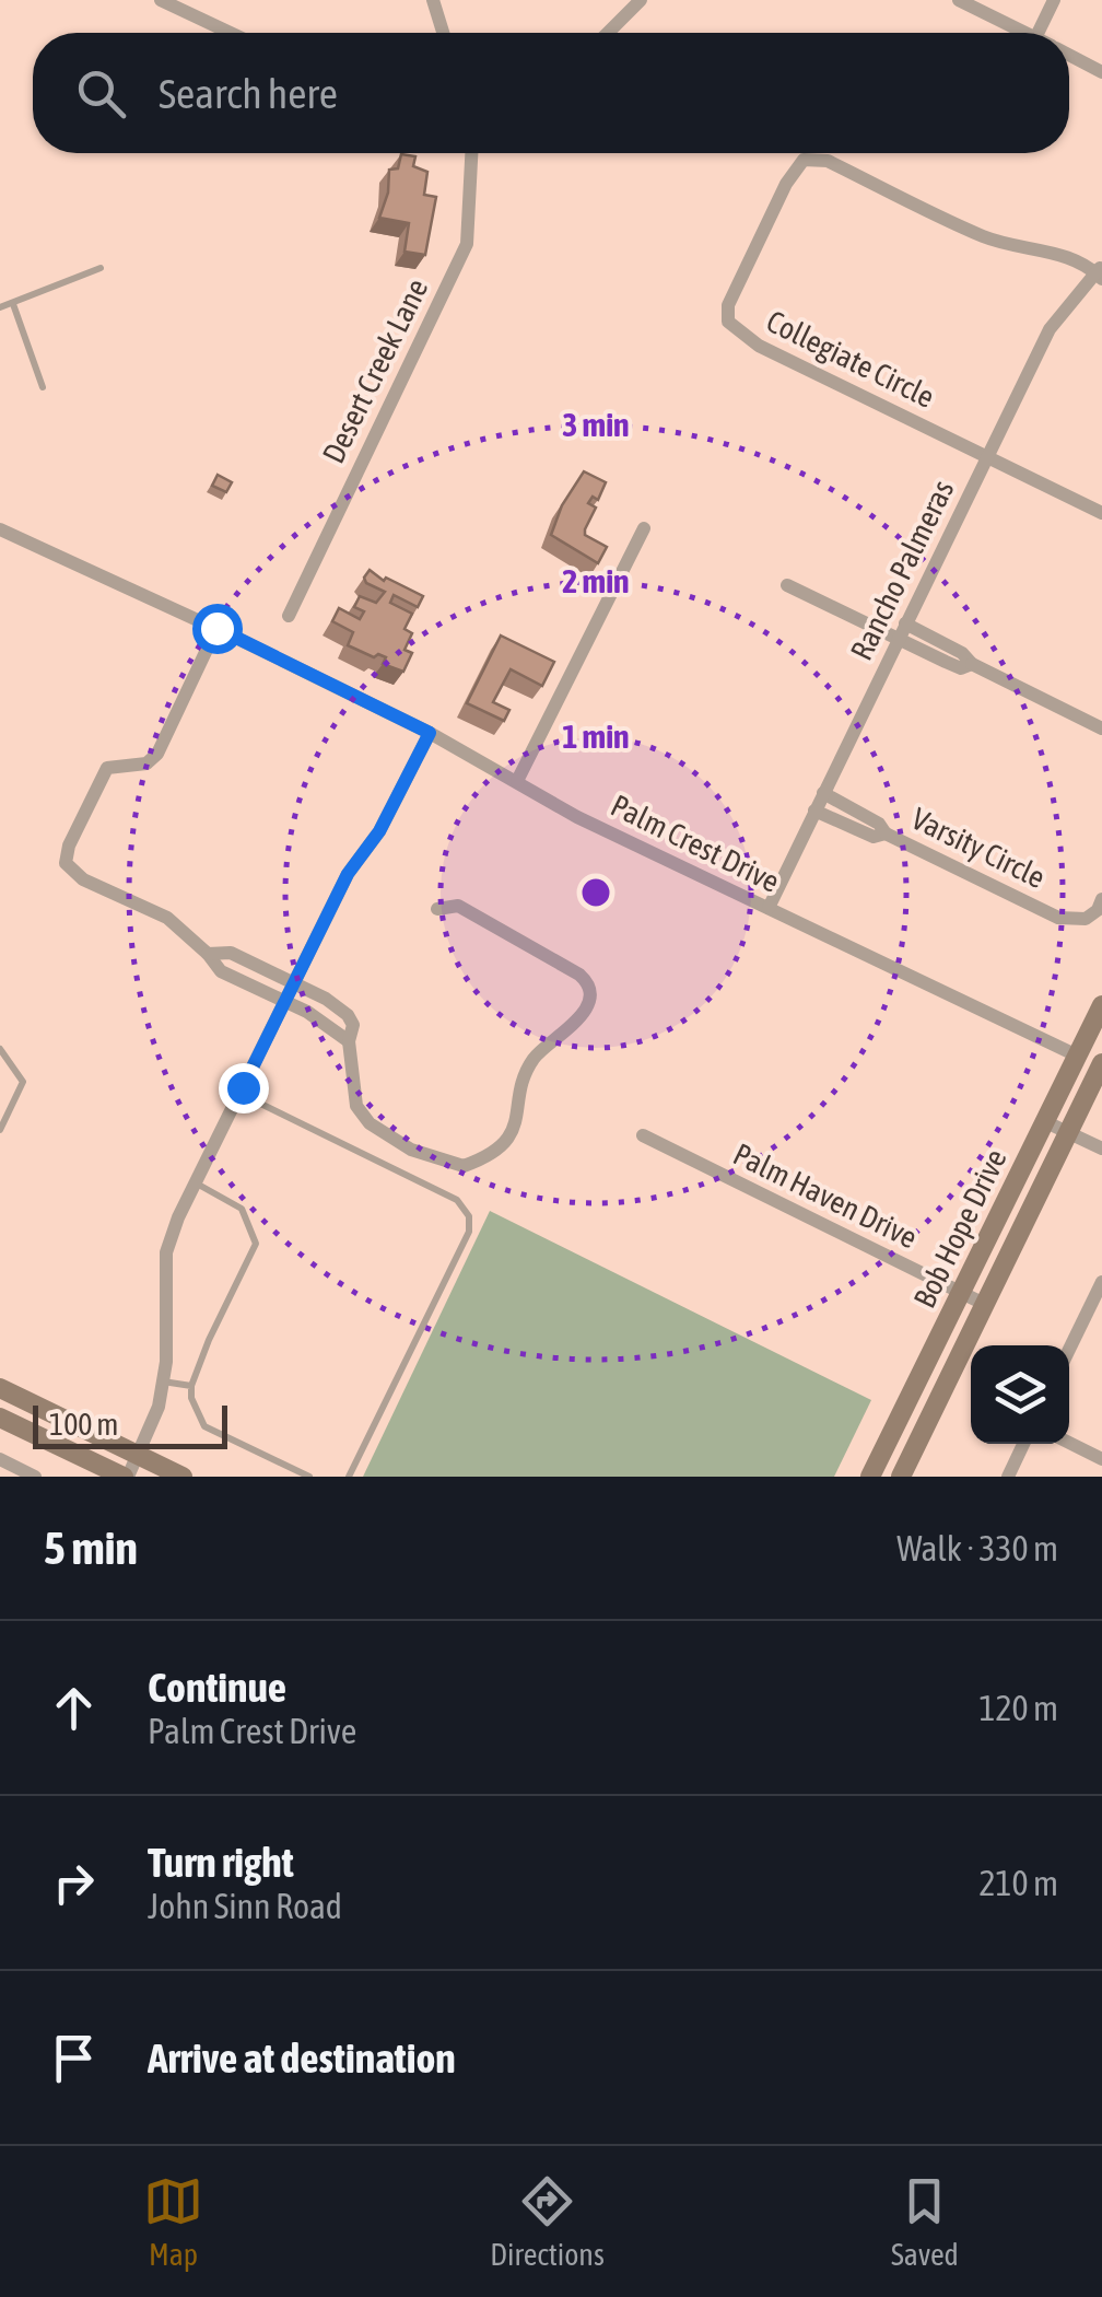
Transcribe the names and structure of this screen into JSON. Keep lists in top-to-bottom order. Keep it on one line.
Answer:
{"streets":{"main road":["Bob Hope Drive"],"street":["Collegiate Circle","Desert Creek Lane","Rancho Palmeras","Palm Crest Drive","Varsity Circle","Palm Haven Drive"]},"crossings":[["Collegiate Circle","Rancho Palmeras"],["Rancho Palmeras","Palm Crest Drive"],["Rancho Palmeras","Varsity Circle"],["Palm Crest Drive","Bob Hope Drive"],["Palm Haven Drive","Bob Hope Drive"]],"scale_bar":"100 m","page":{"search":"Search here","scale":"100 m","heading":["5 min","Walk · 330 m"],"list":[["Continue","Palm Crest Drive","120 m"],["Turn right","John Sinn Road","210 m"],"Arrive at destination"],"nav":["Map","Directions","Saved"]},"rings":["3 min","2 min","1 min"]}
